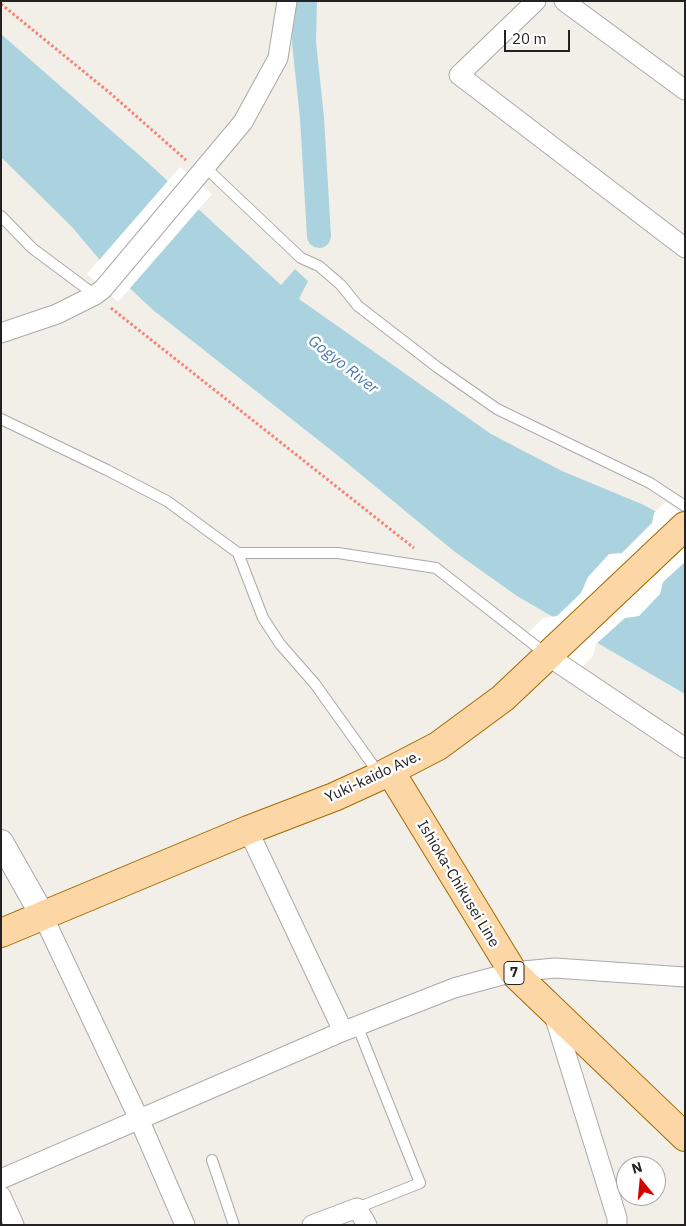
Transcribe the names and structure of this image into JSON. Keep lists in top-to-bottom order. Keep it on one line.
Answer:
{"streets":{"main road":["Yuki-kaido Ave.","Ishioka-Chikusei Line","7"]},"crossings":[["Yuki-kaido Ave.","Ishioka-Chikusei Line"]],"water":["Gogyo River"],"scale_bar":"20 m","north":"top"}
